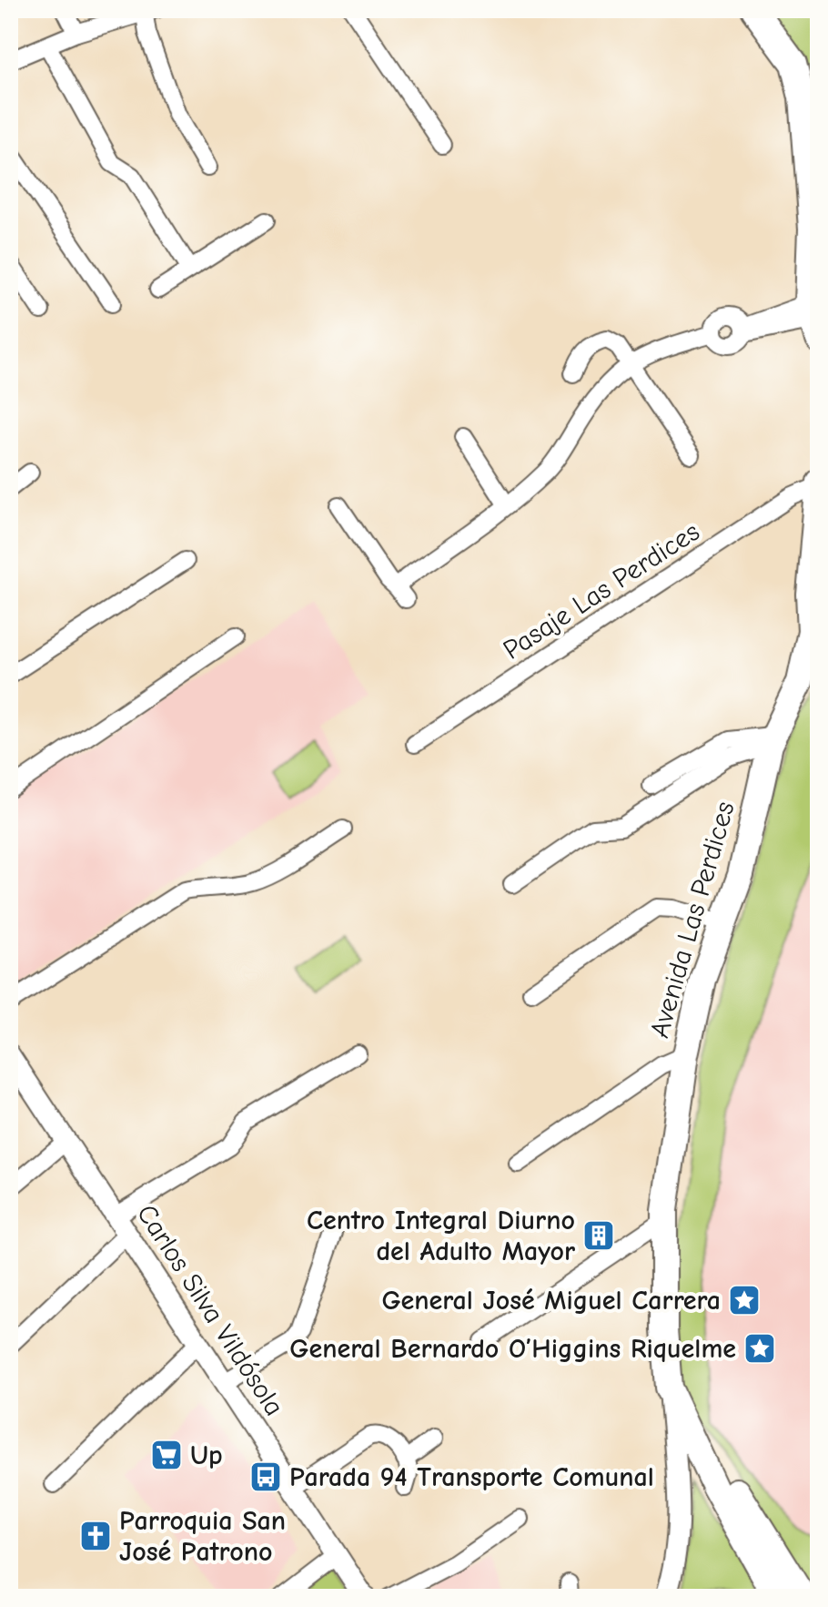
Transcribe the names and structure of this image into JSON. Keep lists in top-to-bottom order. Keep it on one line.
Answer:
{"streets":{"main road":["Avenida Las Perdices"],"street":["Pasaje Las Perdices","Carlos Silva Vildósola"]},"crossings":[["Pasaje Las Perdices","Avenida Las Perdices"]],"places":{"building":["Centro Integral Diurno del Adulto Mayor"],"place":["General José Miguel Carrera","General Bernardo O’Higgins Riquelme"],"supermarket":["Up"],"bus stop":["Parada 94 Transporte Comunal"],"church":["Parroquia San José Patrono"]}}
